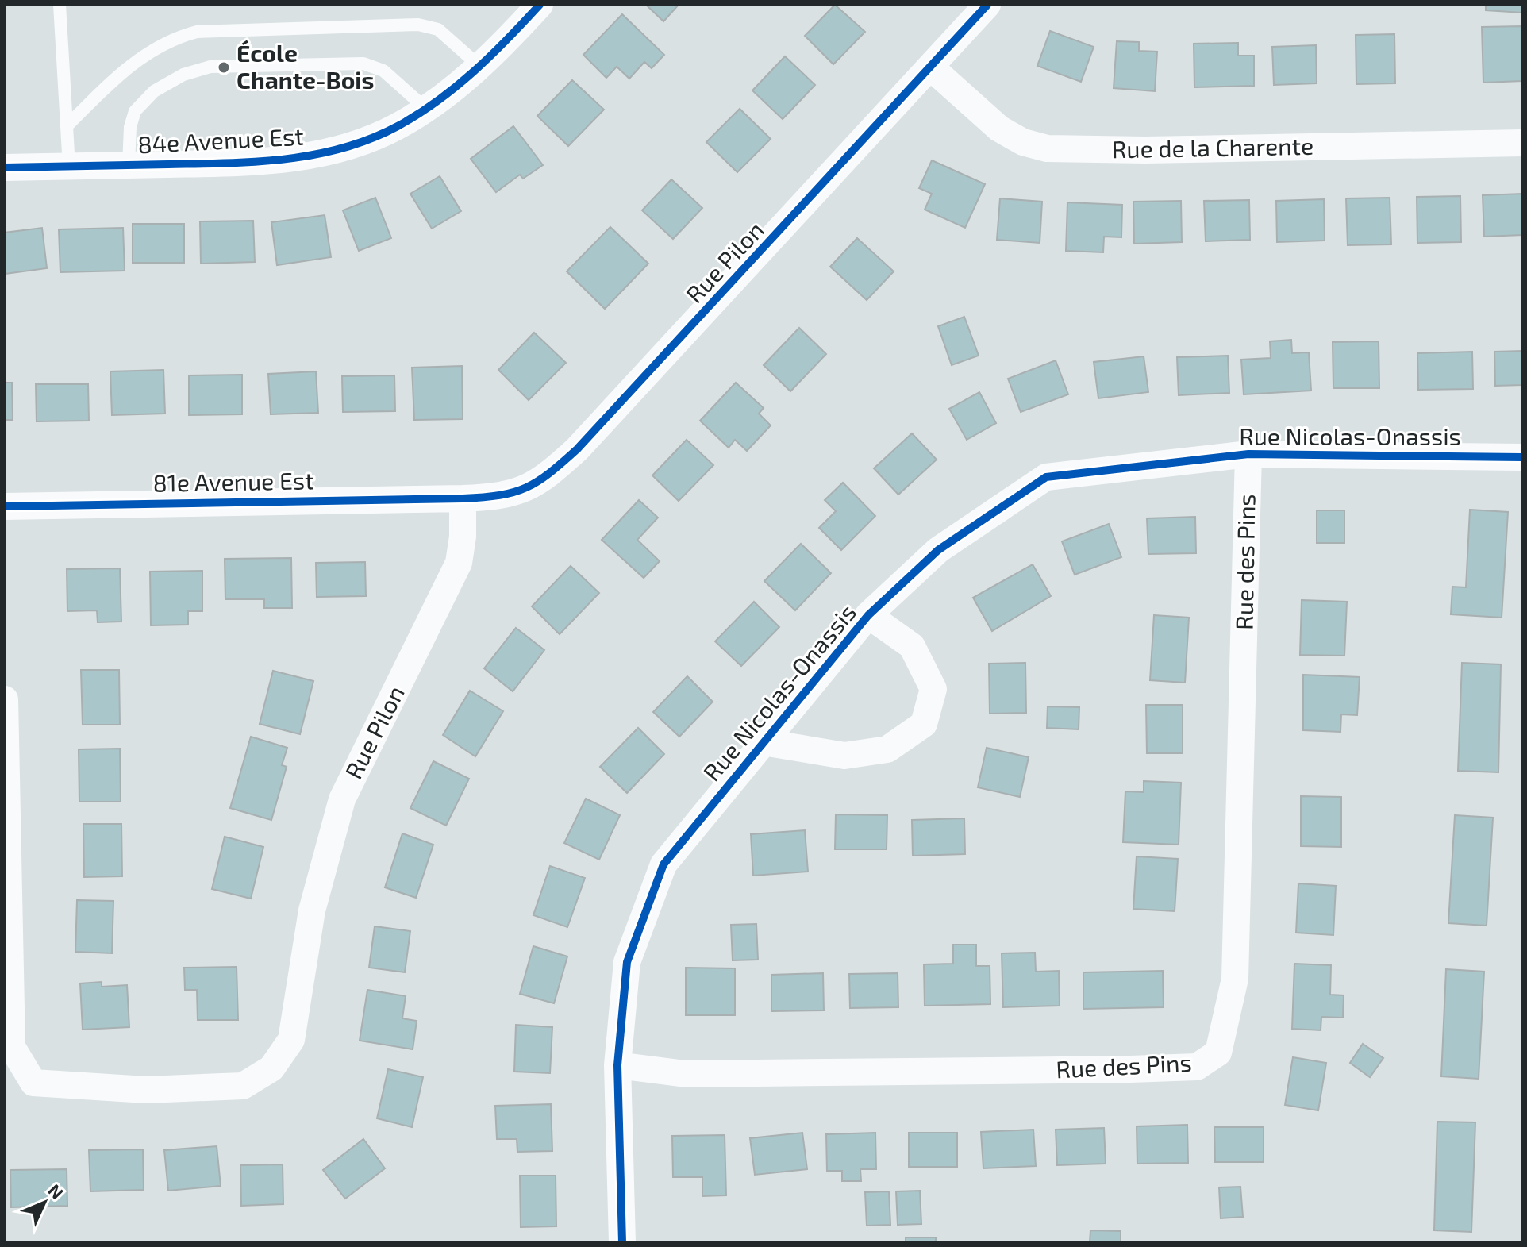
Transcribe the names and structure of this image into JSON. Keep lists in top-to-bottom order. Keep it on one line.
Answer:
{"streets":{"street":["84e Avenue Est","Rue de la Charente","Rue Pilon","Rue Nicolas-Onassis","81e Avenue Est","Rue des Pins"]},"crossings":[["Rue de la Charente","Rue Pilon"],["Rue Pilon","81e Avenue Est"],["Rue Nicolas-Onassis","Rue des Pins"]],"places":["École Chante-Bois"],"north":"top right"}
